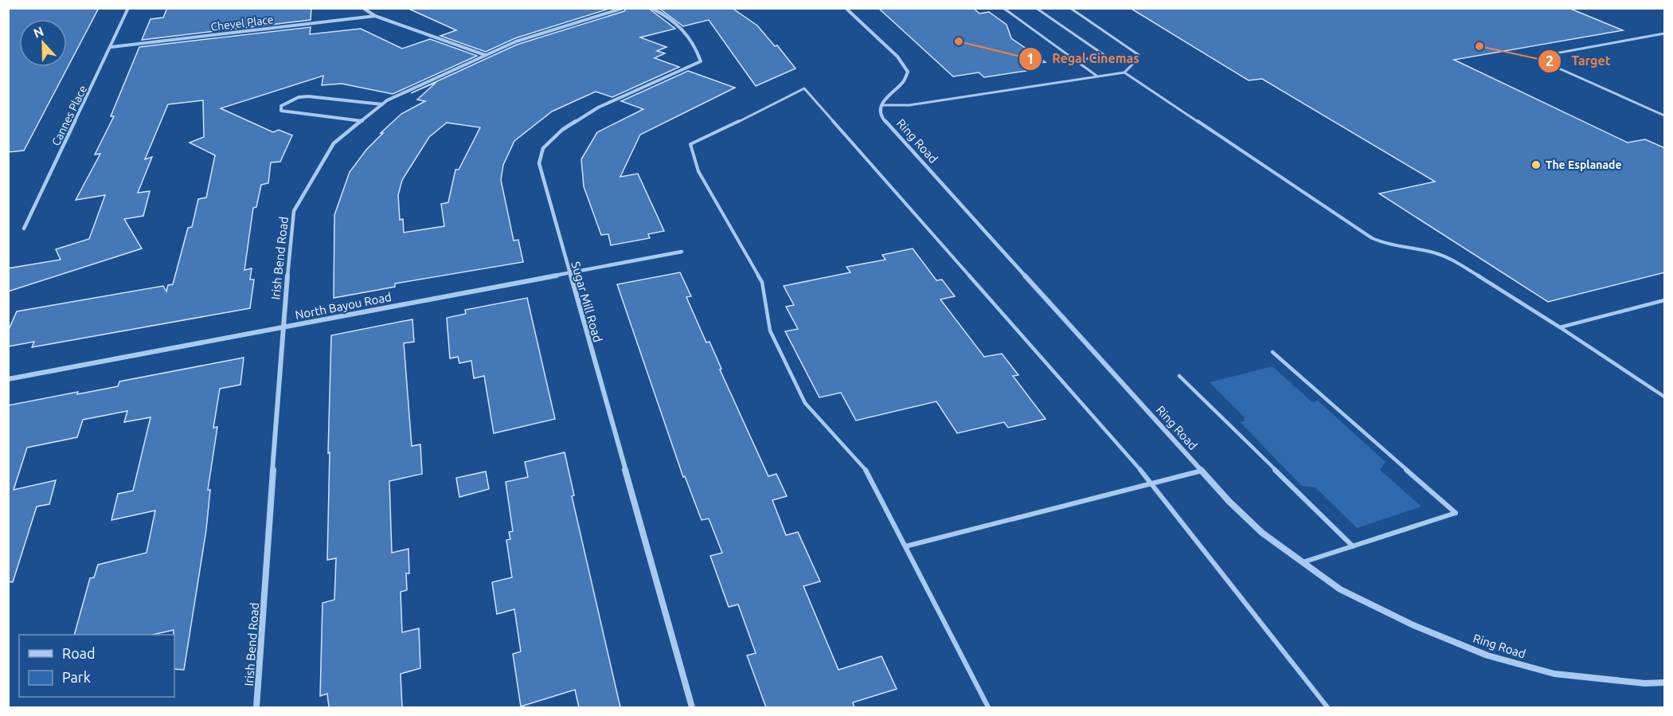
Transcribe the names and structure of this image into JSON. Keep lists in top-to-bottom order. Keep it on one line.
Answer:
{"streets":{"street":["Chevel Place","Cannes Place","Ring Road","Irish Bend Road","Sugar Mill Road","North Bayou Road"]},"crossings":[["Chevel Place","Cannes Place"],["Irish Bend Road","North Bayou Road"],["Sugar Mill Road","North Bayou Road"]],"places":["Regal Cinemas","Target","The Esplanade"],"legend":["Road","Park"],"north":"top"}
